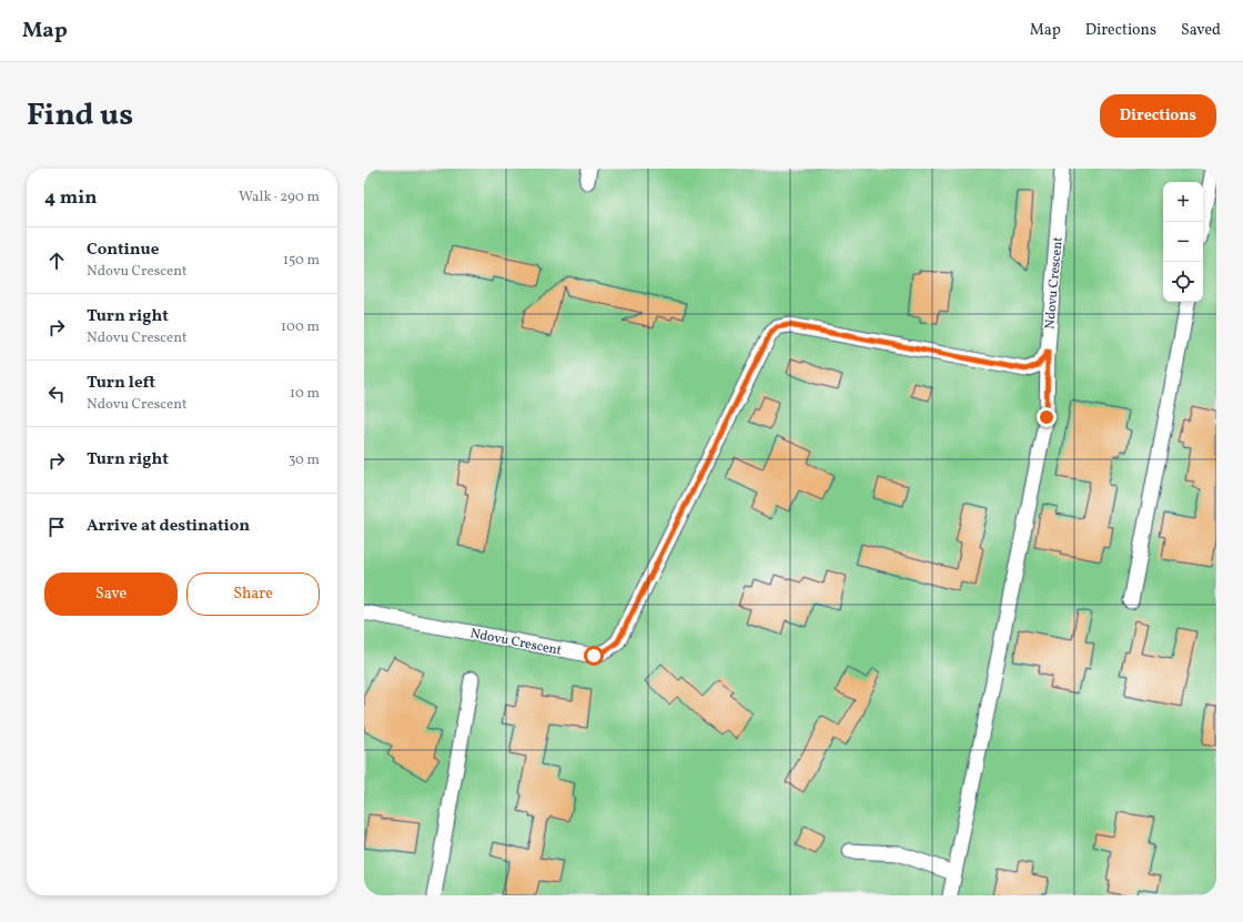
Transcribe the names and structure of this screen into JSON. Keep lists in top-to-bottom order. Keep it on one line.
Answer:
{"streets":{"street":["Ndovu Crescent"]},"page":{"header":"Map","nav":["Map","Directions","Saved"],"title":"Find us","buttons":["Directions",["Save","Share"]],"heading":["4 min","Walk · 290 m"],"map_buttons":["+","−"],"list":[["Continue","Ndovu Crescent","150 m"],["Turn right","Ndovu Crescent","100 m"],["Turn left","Ndovu Crescent","10 m"],["Turn right","30 m"],"Arrive at destination"]}}
